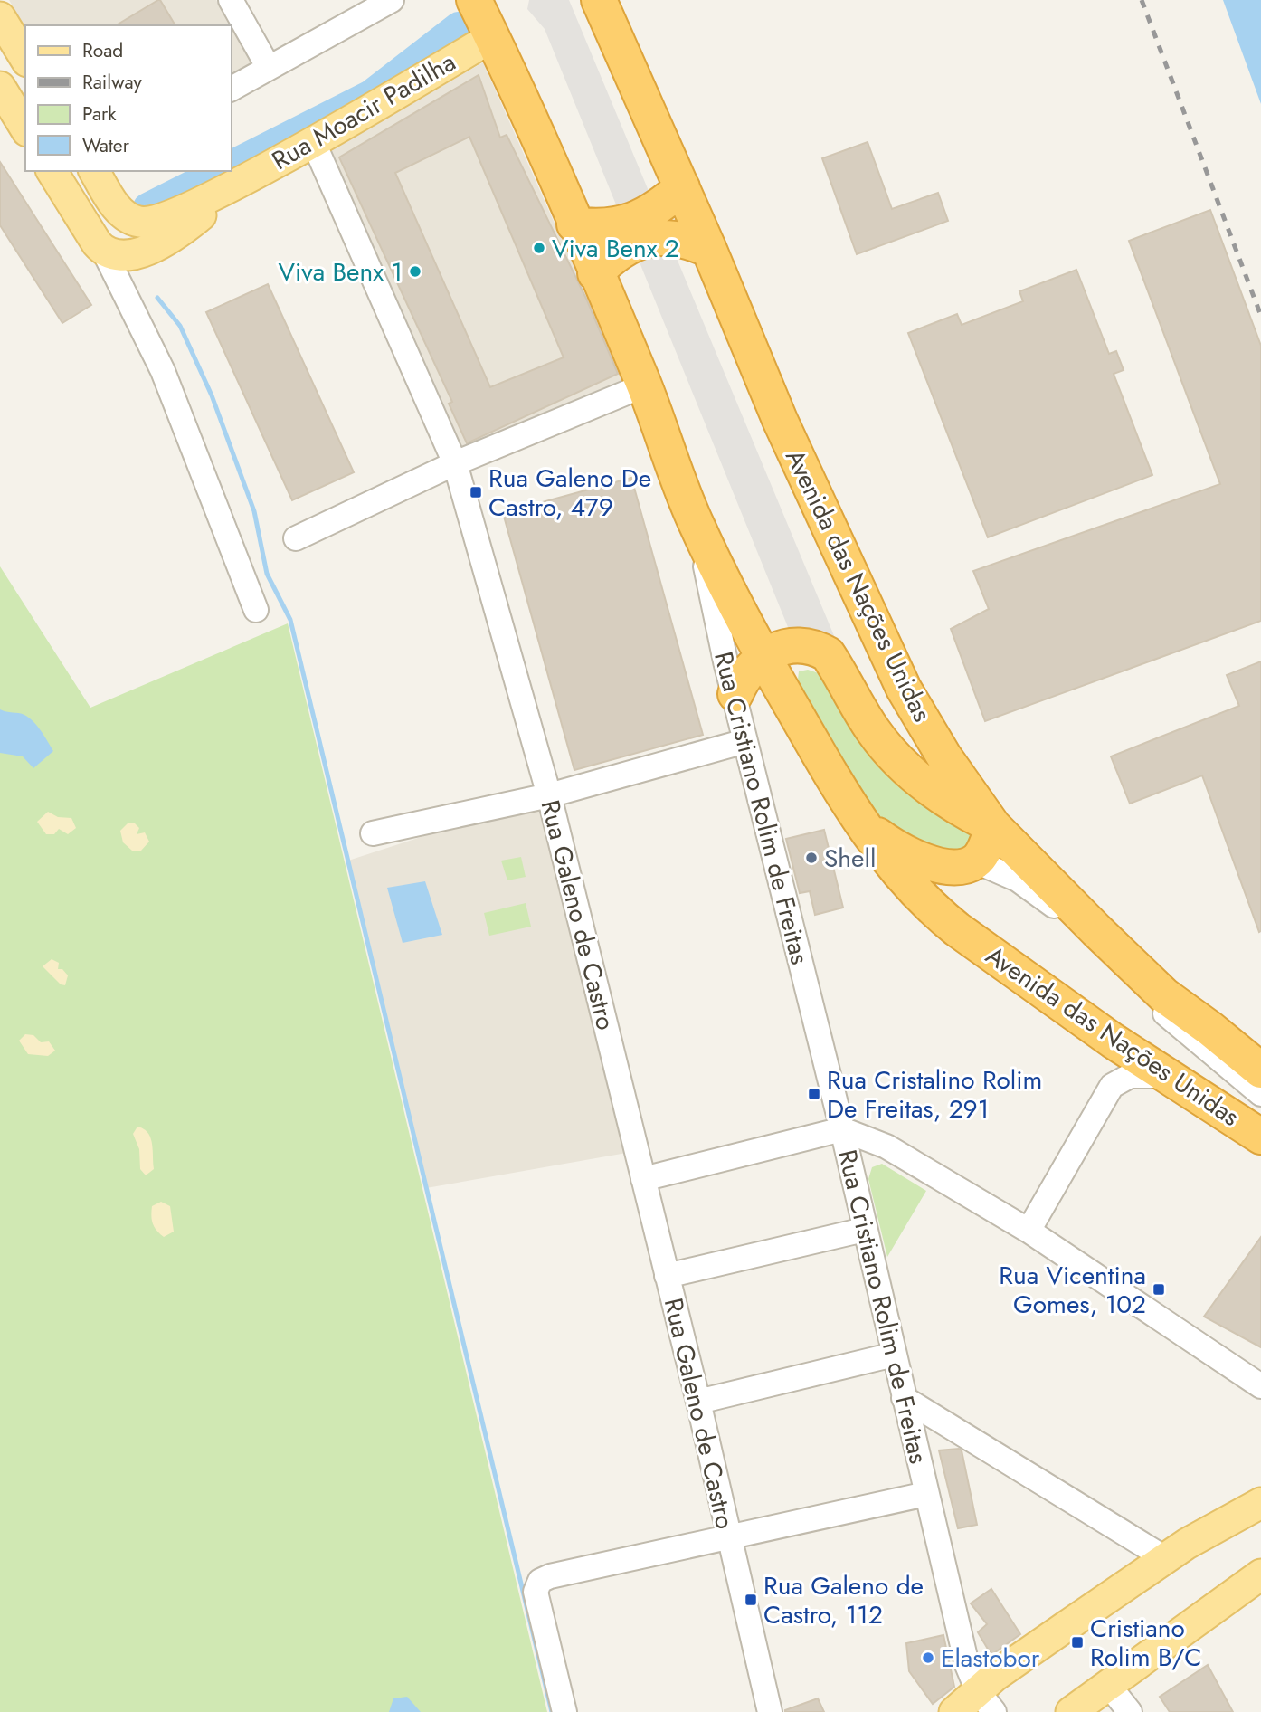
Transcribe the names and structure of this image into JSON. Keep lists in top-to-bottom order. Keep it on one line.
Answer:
{"streets":{"highway":["Avenida das Nações Unidas"],"main road":["Rua Moacir Padilha"],"street":["Rua Cristiano Rolim de Freitas","Rua Galeno de Castro"]},"crossings":[["Rua Moacir Padilha","Avenida das Nações Unidas"],["Rua Moacir Padilha","Rua Galeno de Castro"],["Avenida das Nações Unidas","Rua Cristiano Rolim de Freitas"]],"places":{"other":["Viva Benx 2","Viva Benx 1","Shell","Elastobor"],"transit":["Rua Galeno De Castro, 479","Rua Cristalino Rolim De Freitas, 291","Rua Vicentina Gomes, 102","Rua Galeno de Castro, 112","Cristiano Rolim B/C"]},"legend":["Road","Railway","Park","Water"]}
